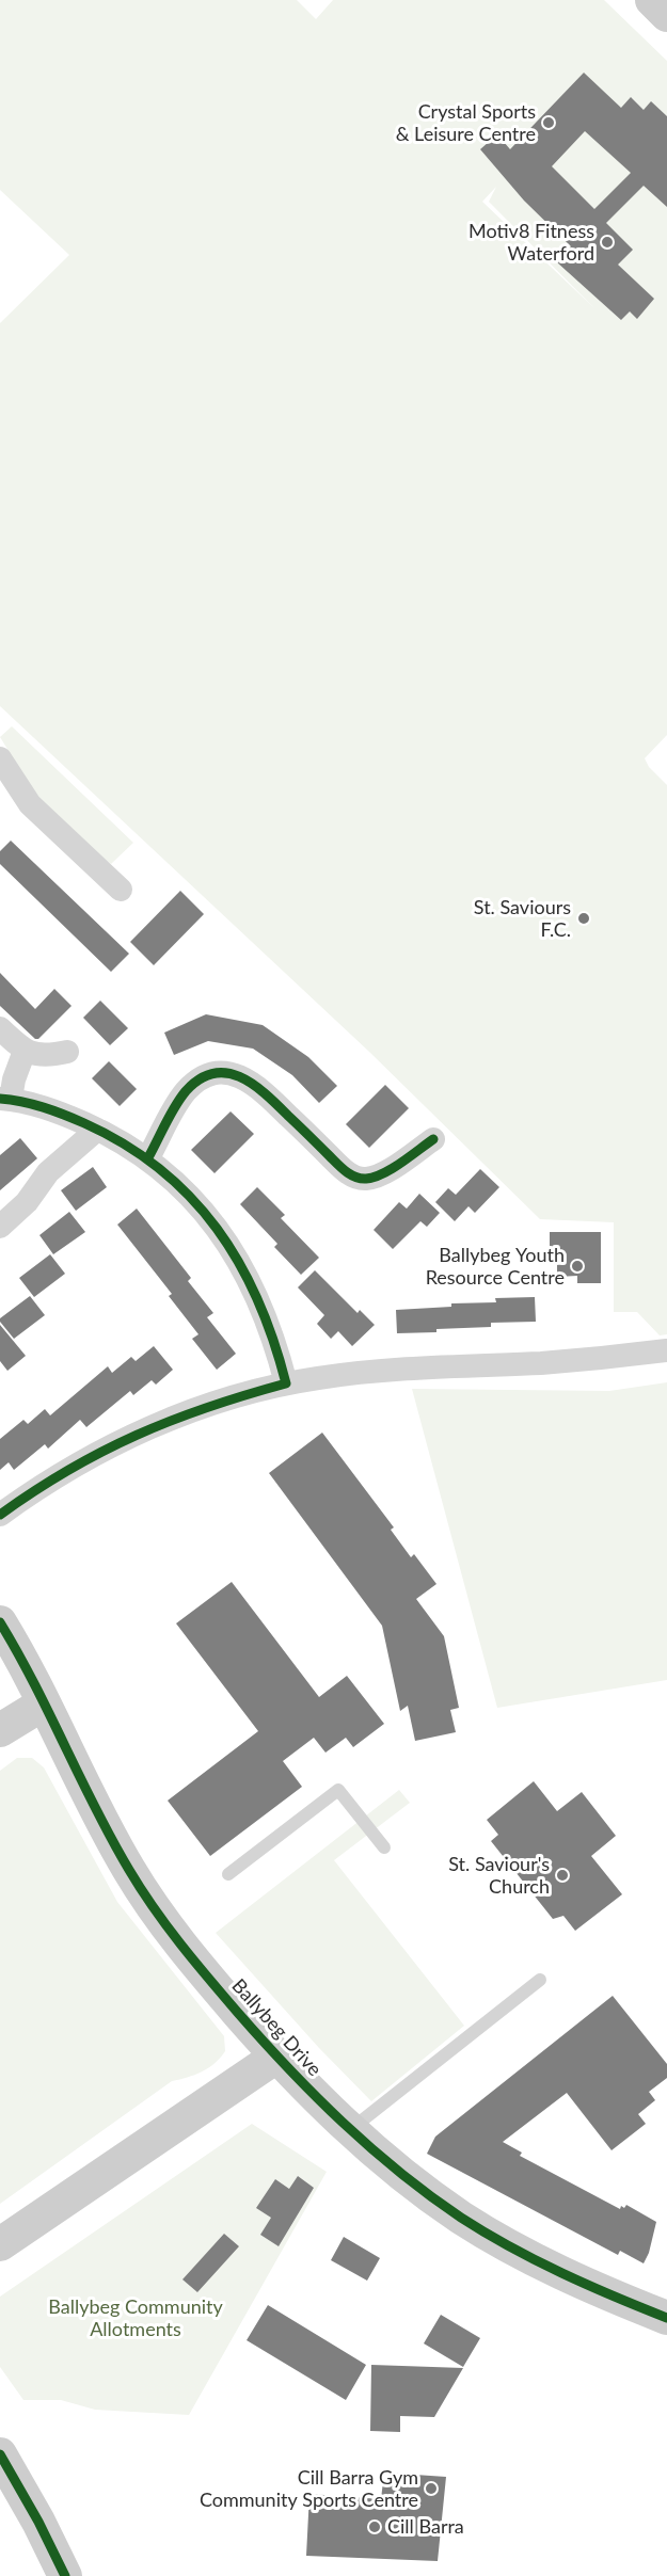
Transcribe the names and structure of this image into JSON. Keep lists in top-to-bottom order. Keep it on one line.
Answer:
{"streets":{"street":["Ballybeg Drive"]},"parks":["Ballybeg Community Allotments"],"places":["Crystal Sports & Leisure Centre","Motiv8 Fitness Waterford","St. Saviours F.C.","Ballybeg Youth Resource Centre","St. Saviour's Church","Cill Barra Gym Community Sports Centre","Cill Barra"]}
